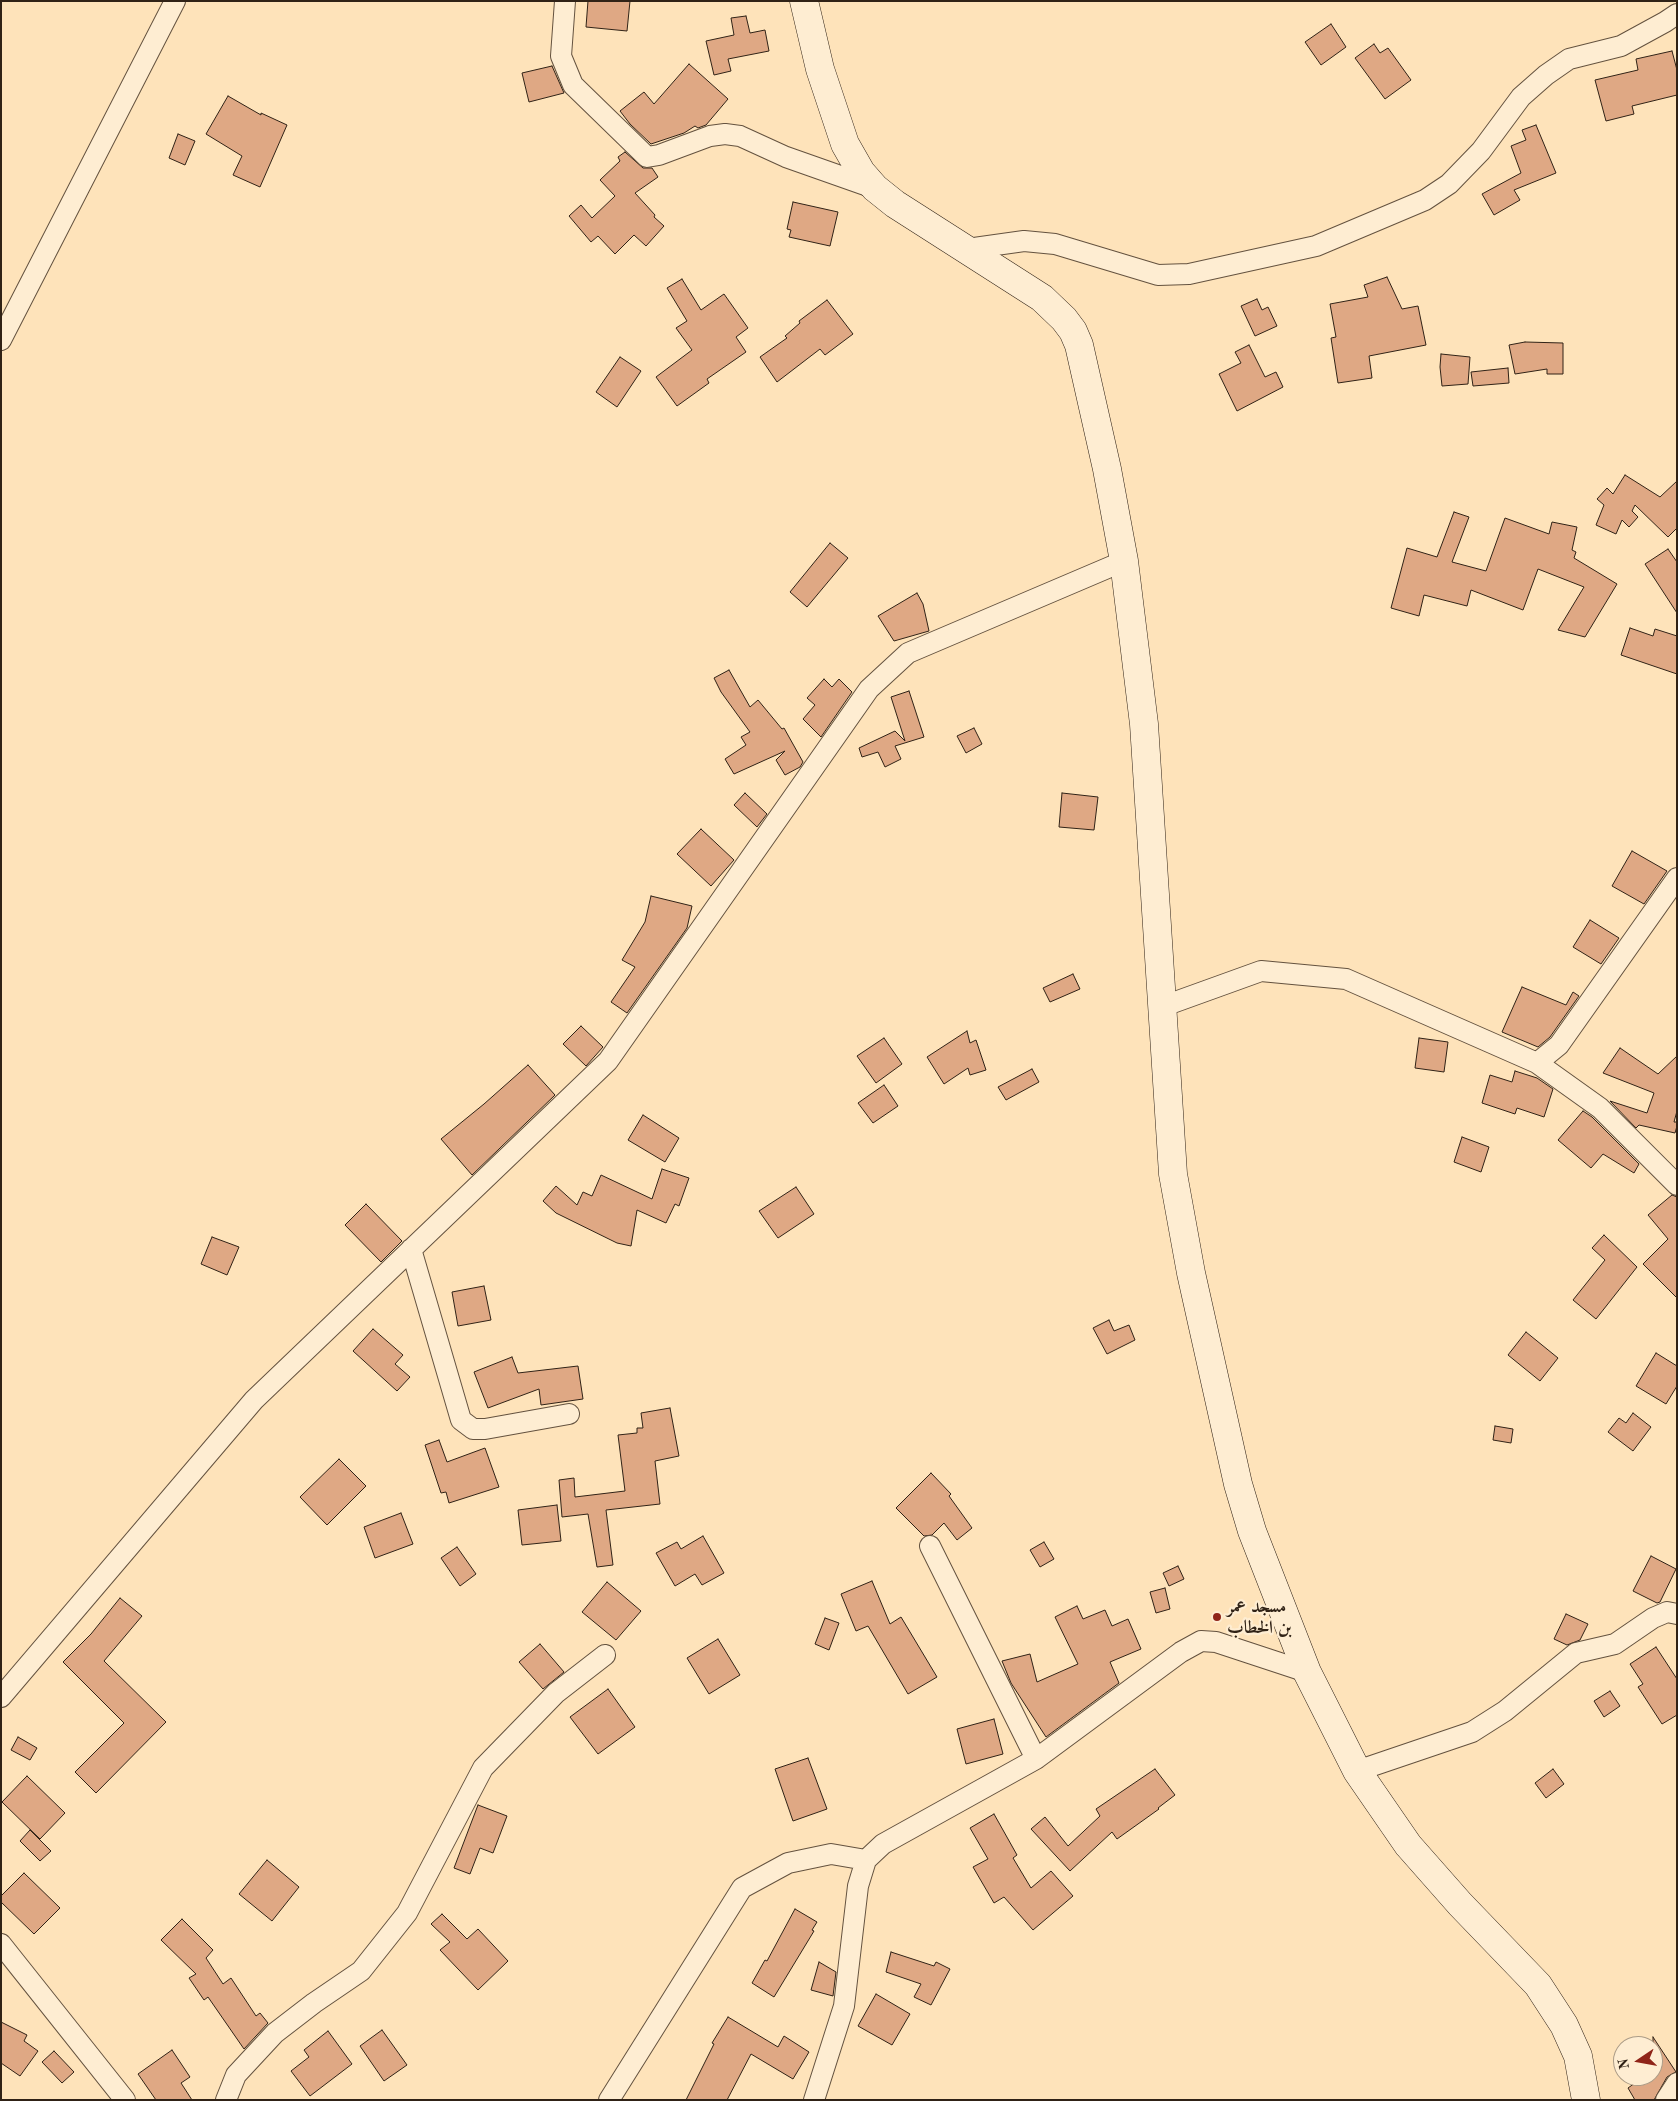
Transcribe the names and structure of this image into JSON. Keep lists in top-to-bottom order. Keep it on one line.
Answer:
{"places":["مسجد عمر بن الخطاب"],"north":"left"}
